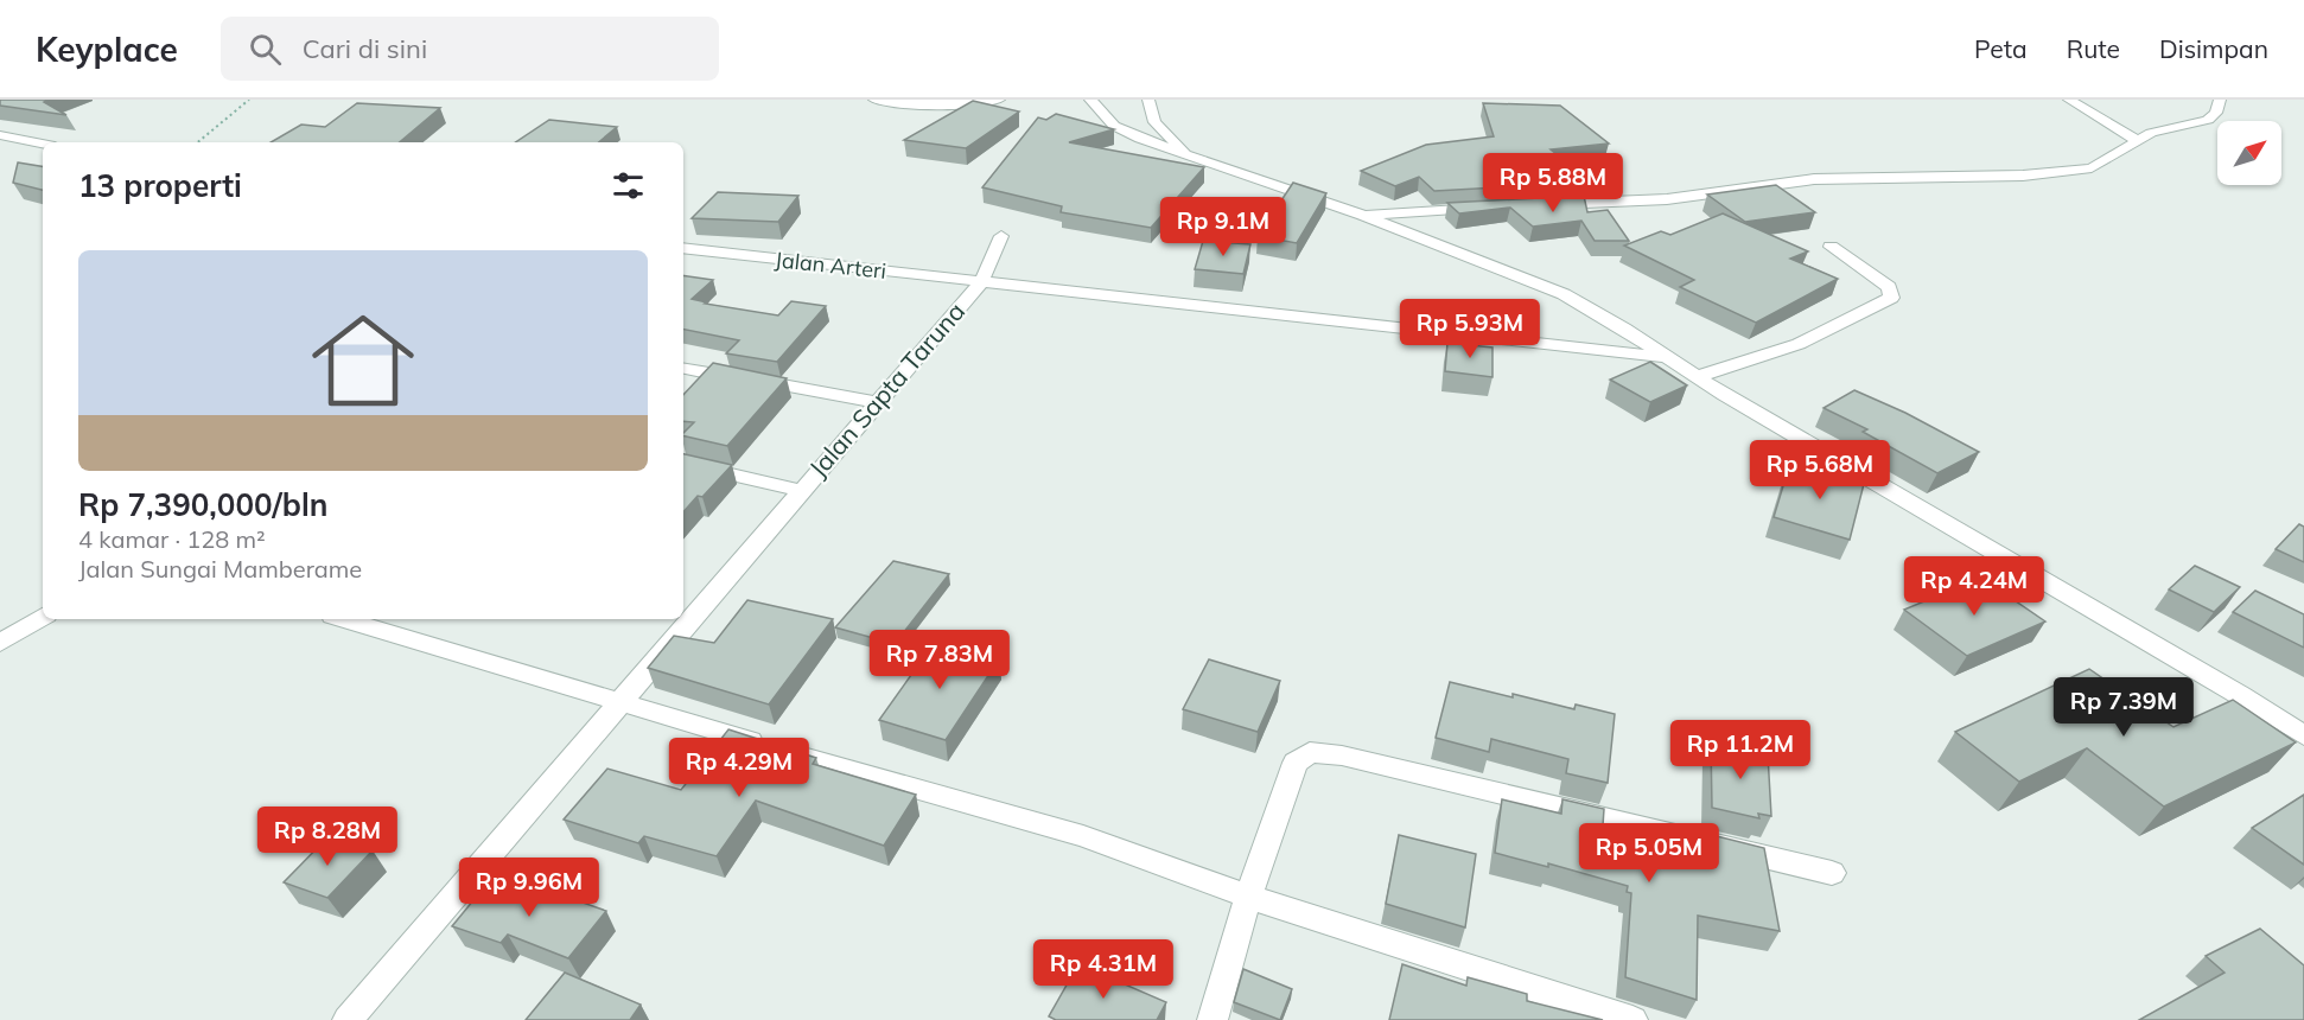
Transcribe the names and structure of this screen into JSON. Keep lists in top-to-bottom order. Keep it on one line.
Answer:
{"streets":{"street":["Jalan Arteri","Jalan Sapta Taruna"]},"crossings":[["Jalan Arteri","Jalan Sapta Taruna"]],"north":"top right","page":{"header":"Keyplace","search":"Cari di sini","nav":["Peta","Rute","Disimpan"],"heading":"13 properti","price":["Rp 5.88M","Rp 9.1M","Rp 5.93M","Rp 5.68M","Rp 4.24M","Rp 7.83M","Rp 7.39M","Rp 11.2M","Rp 4.29M","Rp 8.28M","Rp 5.05M","Rp 9.96M","Rp 4.31M"],"list":[{"name":"Rp 7,390,000/bln","note":"4 kamar · 128 m² · Jalan Sungai Mamberame"}]}}
